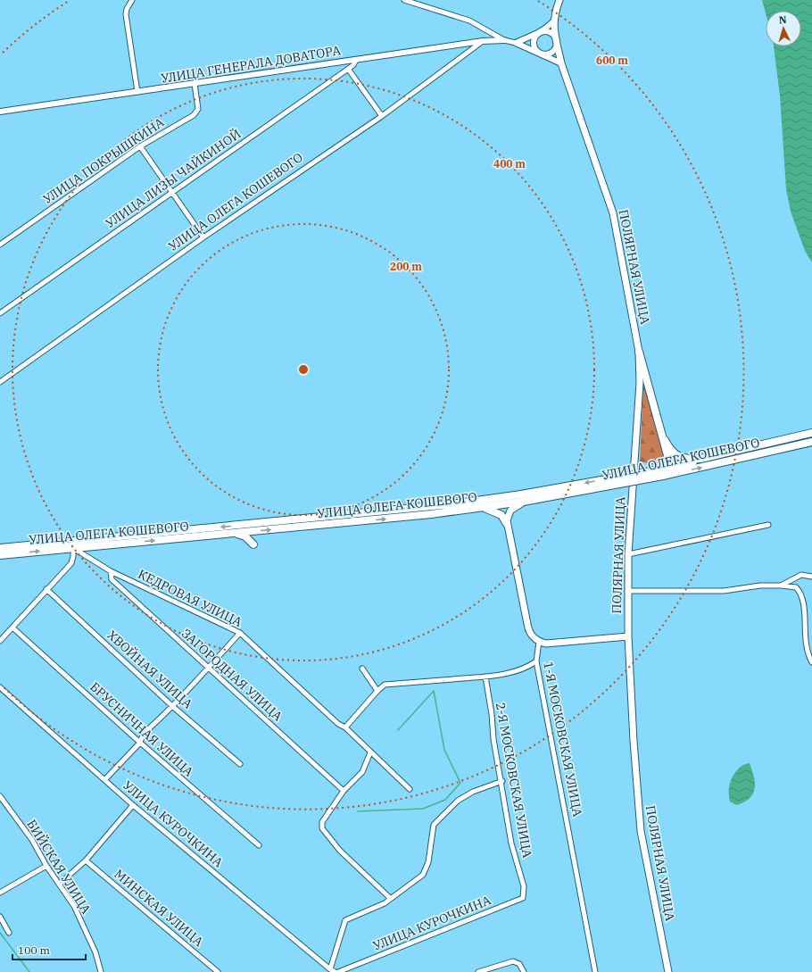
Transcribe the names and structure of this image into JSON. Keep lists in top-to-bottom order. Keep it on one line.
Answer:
{"streets":{"main road":["УЛИЦА ОЛЕГА КОШЕВОГО","ПОЛЯРНАЯ УЛИЦА"],"street":["УЛИЦА ГЕНЕРАЛА ДОВАТОРА","УЛИЦА ПОКРЫШКИНА","УЛИЦА ЛИЗЫ ЧАЙКИНОЙ","КЕДРОВАЯ УЛИЦА","ХВОЙНАЯ УЛИЦА","ЗАГОРОДНАЯ УЛИЦА","БРУСНИЧНАЯ УЛИЦА","1-Я МОСКОВСКАЯ УЛИЦА","2-Я МОСКОВСКАЯ УЛИЦА","УЛИЦА КУРОЧКИНА","БИЙСКАЯ УЛИЦА","МИНСКАЯ УЛИЦА"]},"crossings":[["УЛИЦА ГЕНЕРАЛА ДОВАТОРА","УЛИЦА ПОКРЫШКИНА"],["УЛИЦА ГЕНЕРАЛА ДОВАТОРА","УЛИЦА ЛИЗЫ ЧАЙКИНОЙ"],["УЛИЦА ГЕНЕРАЛА ДОВАТОРА","УЛИЦА ОЛЕГА КОШЕВОГО"],["УЛИЦА ОЛЕГА КОШЕВОГО","КЕДРОВАЯ УЛИЦА"],["КЕДРОВАЯ УЛИЦА","ЗАГОРОДНАЯ УЛИЦА"],["2-Я МОСКОВСКАЯ УЛИЦА","УЛИЦА КУРОЧКИНА"]],"scale_bar":"100 m","north":"top","rings":["600 m","400 m","200 m"]}
